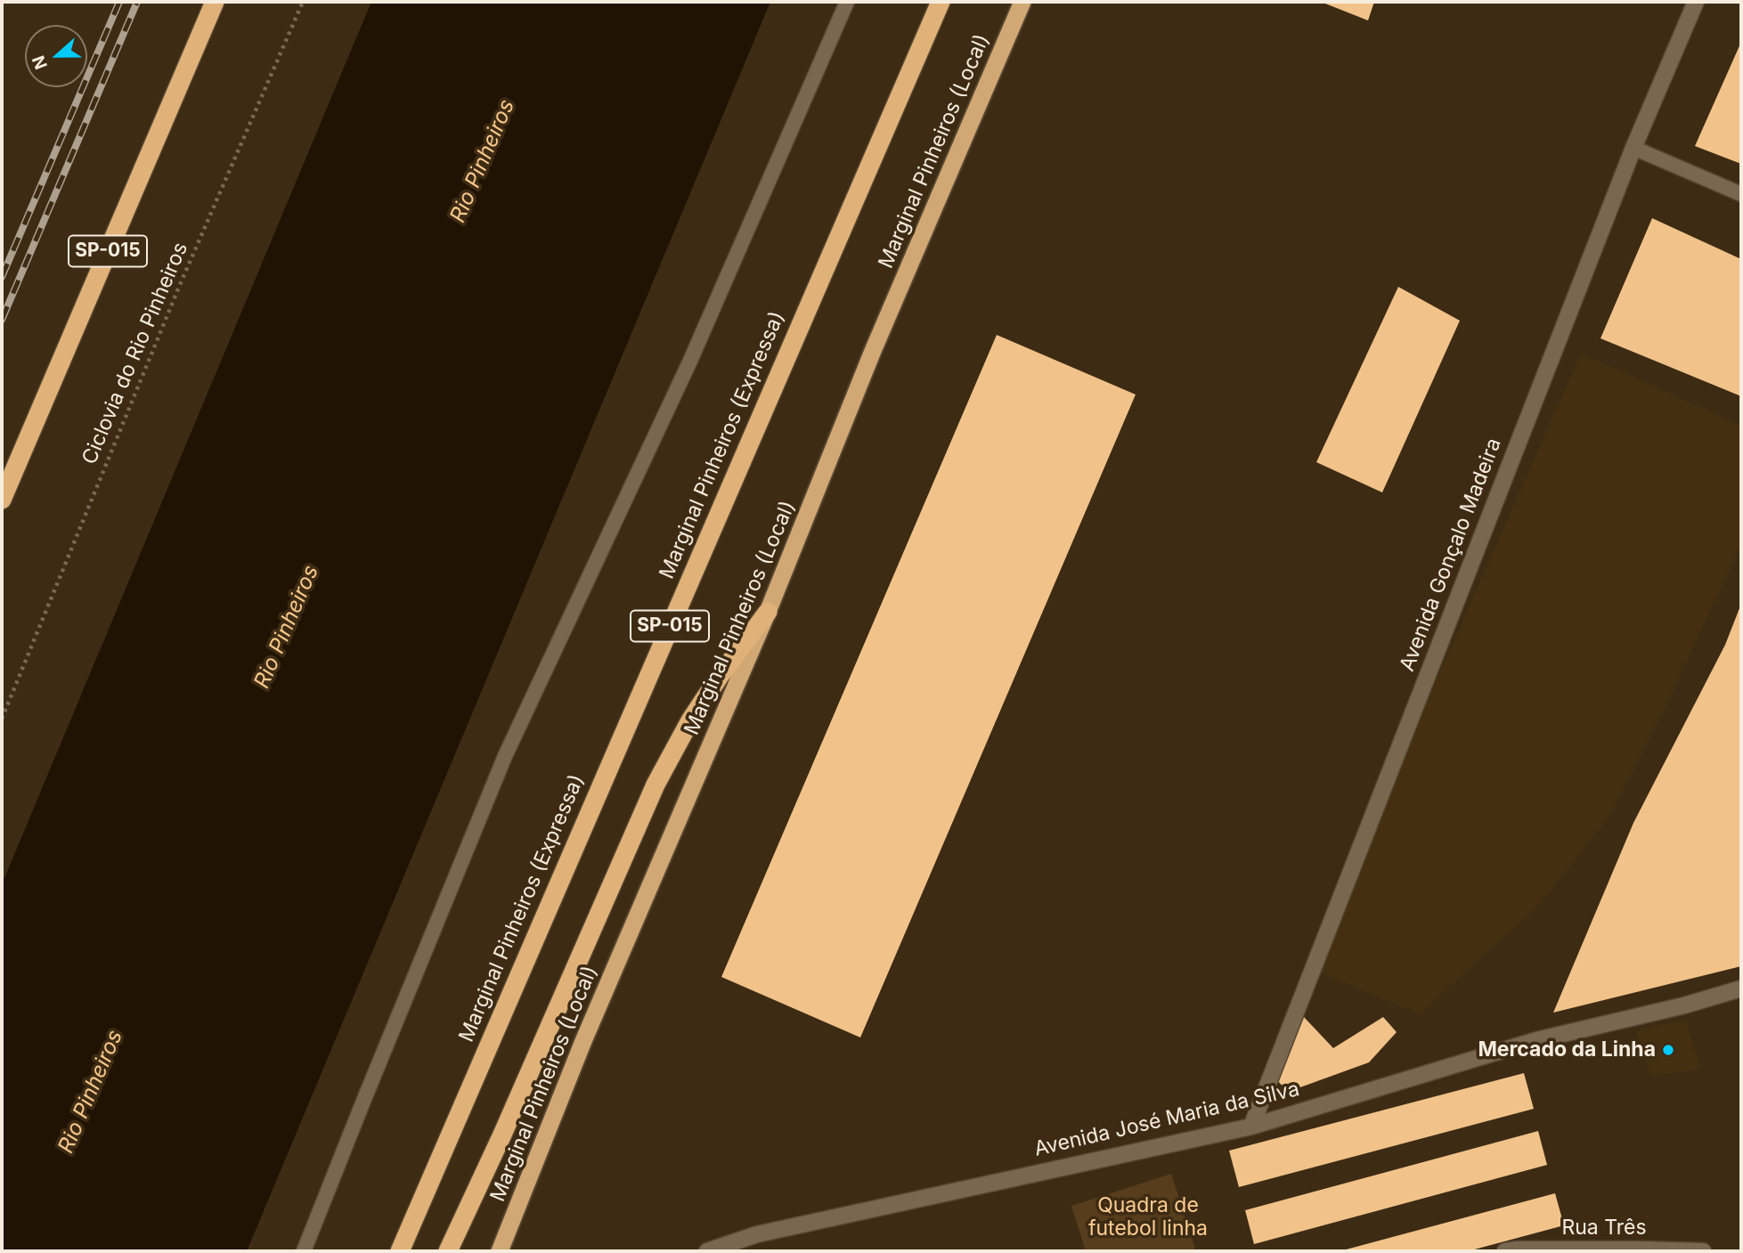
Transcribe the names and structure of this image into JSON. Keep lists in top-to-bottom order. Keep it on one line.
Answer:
{"streets":{"highway":["Marginal Pinheiros (Local)","SP-015","Marginal Pinheiros (Expressa)"],"street":["Avenida Gonçalo Madeira","Avenida José Maria da Silva","Rua Três"],"path":["Ciclovia do Rio Pinheiros"]},"crossings":[["Avenida Gonçalo Madeira","Avenida José Maria da Silva"]],"water":["Rio Pinheiros"],"parks":["Quadra de futebol linha"],"places":["Mercado da Linha"],"north":"left"}
